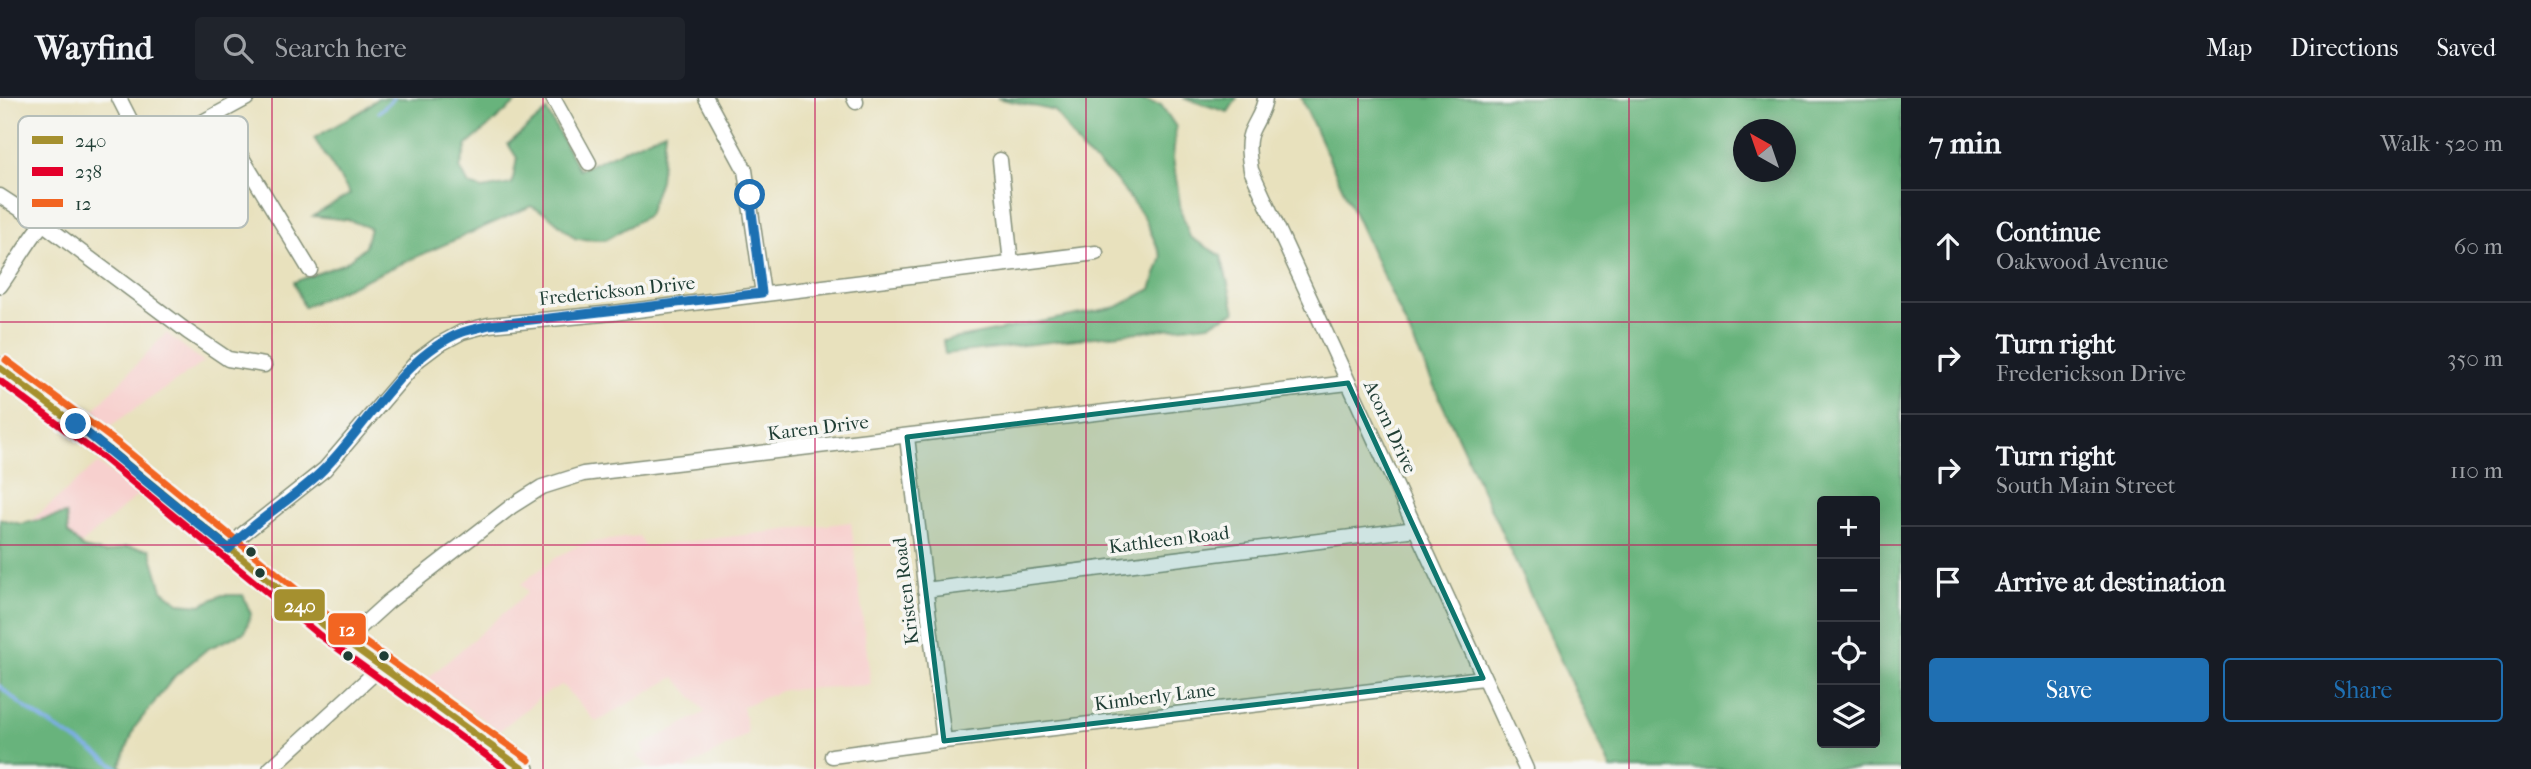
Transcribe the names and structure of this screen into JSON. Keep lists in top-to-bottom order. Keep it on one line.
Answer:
{"streets":{"street":["Frederickson Drive","Acorn Drive","Karen Drive","Kathleen Road","Kristen Road","Kimberly Lane"]},"crossings":[["Acorn Drive","Karen Drive"],["Acorn Drive","Kathleen Road"],["Acorn Drive","Kimberly Lane"],["Karen Drive","Kristen Road"],["Kathleen Road","Kristen Road"],["Kristen Road","Kimberly Lane"]],"lines":["transit line 12","transit line 240","transit line 238"],"legend":["240","238","12"],"north":"top left","page":{"header":"Wayfind","search":"Search here","nav":["Map","Directions","Saved"],"heading":["7 min","Walk · 520 m"],"list":[["Continue","Oakwood Avenue","60 m"],["Turn right","Frederickson Drive","350 m"],["Turn right","South Main Street","110 m"],"Arrive at destination"],"map_buttons":["+","−"],"buttons":["Save","Share"]}}
